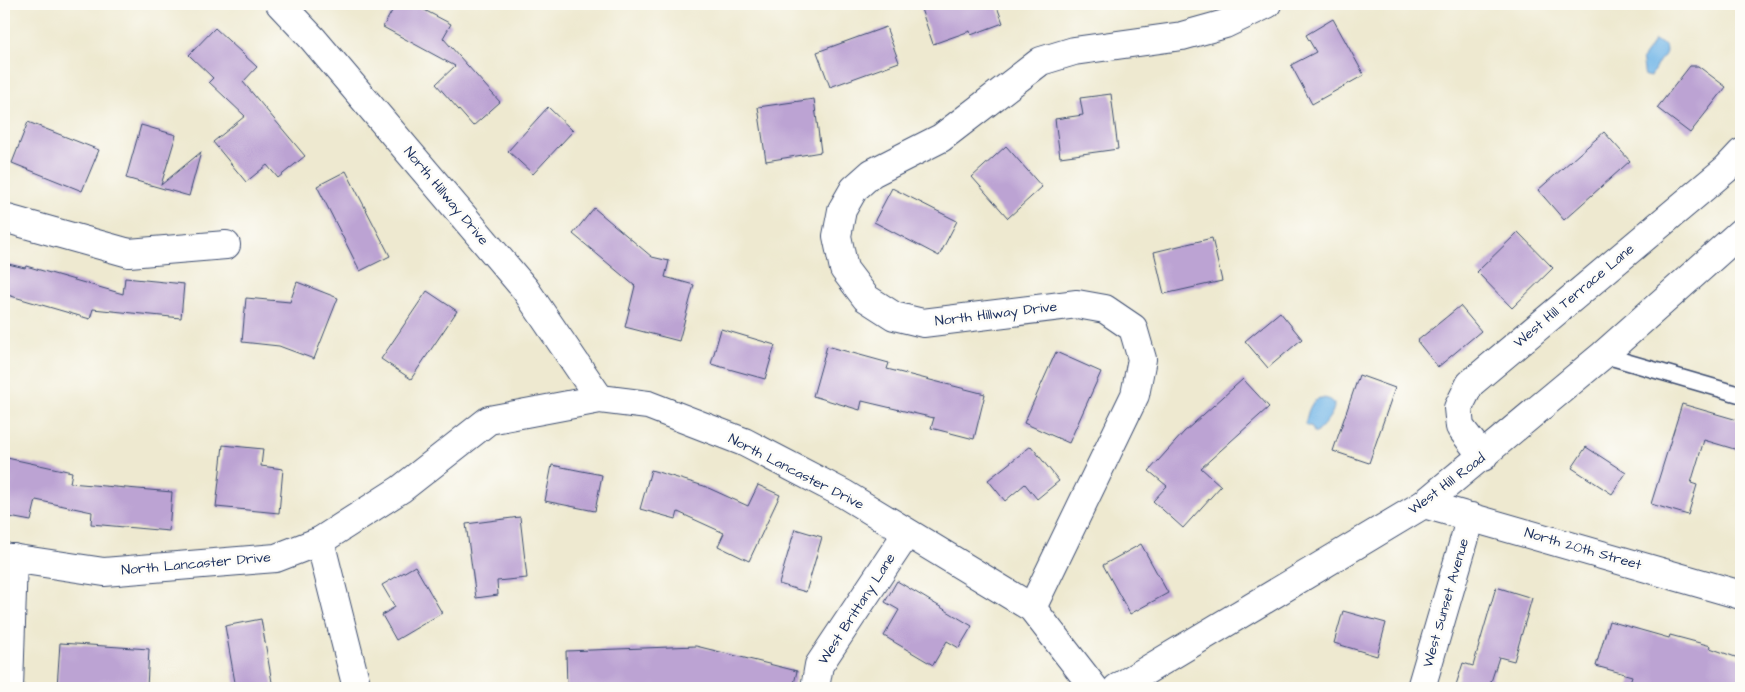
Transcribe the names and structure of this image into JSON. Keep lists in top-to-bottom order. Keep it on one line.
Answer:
{"streets":{"street":["North Hillway Drive","West Hill Terrace Lane","North Lancaster Drive","West Hill Road","North 20th Street","West Sunset Avenue","West Brittany Lane"]},"crossings":[["North Hillway Drive","North Lancaster Drive"],["West Hill Terrace Lane","West Hill Road"],["North Lancaster Drive","West Brittany Lane"],["West Hill Road","North 20th Street"],["North 20th Street","West Sunset Avenue"]]}
